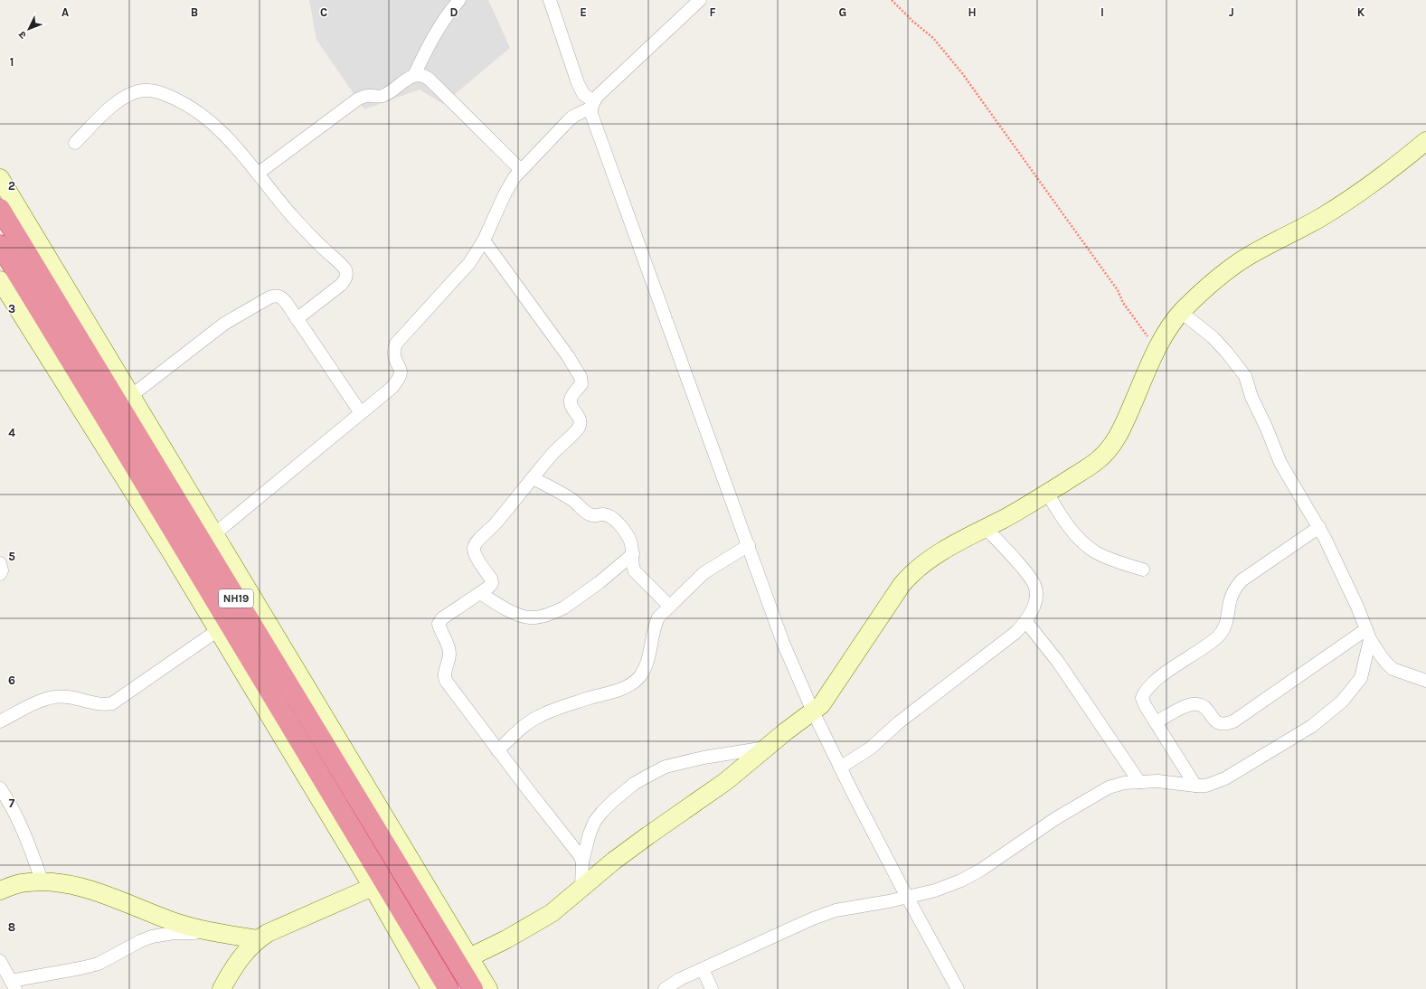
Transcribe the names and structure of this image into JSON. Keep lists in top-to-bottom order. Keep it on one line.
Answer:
{"streets":{"highway":["NH19"]},"north":"bottom left","grid":{"columns":["A","B","C","D","E","F","G","H","I","J","K"],"rows":["1","2","3","4","5","6","7","8"]}}
